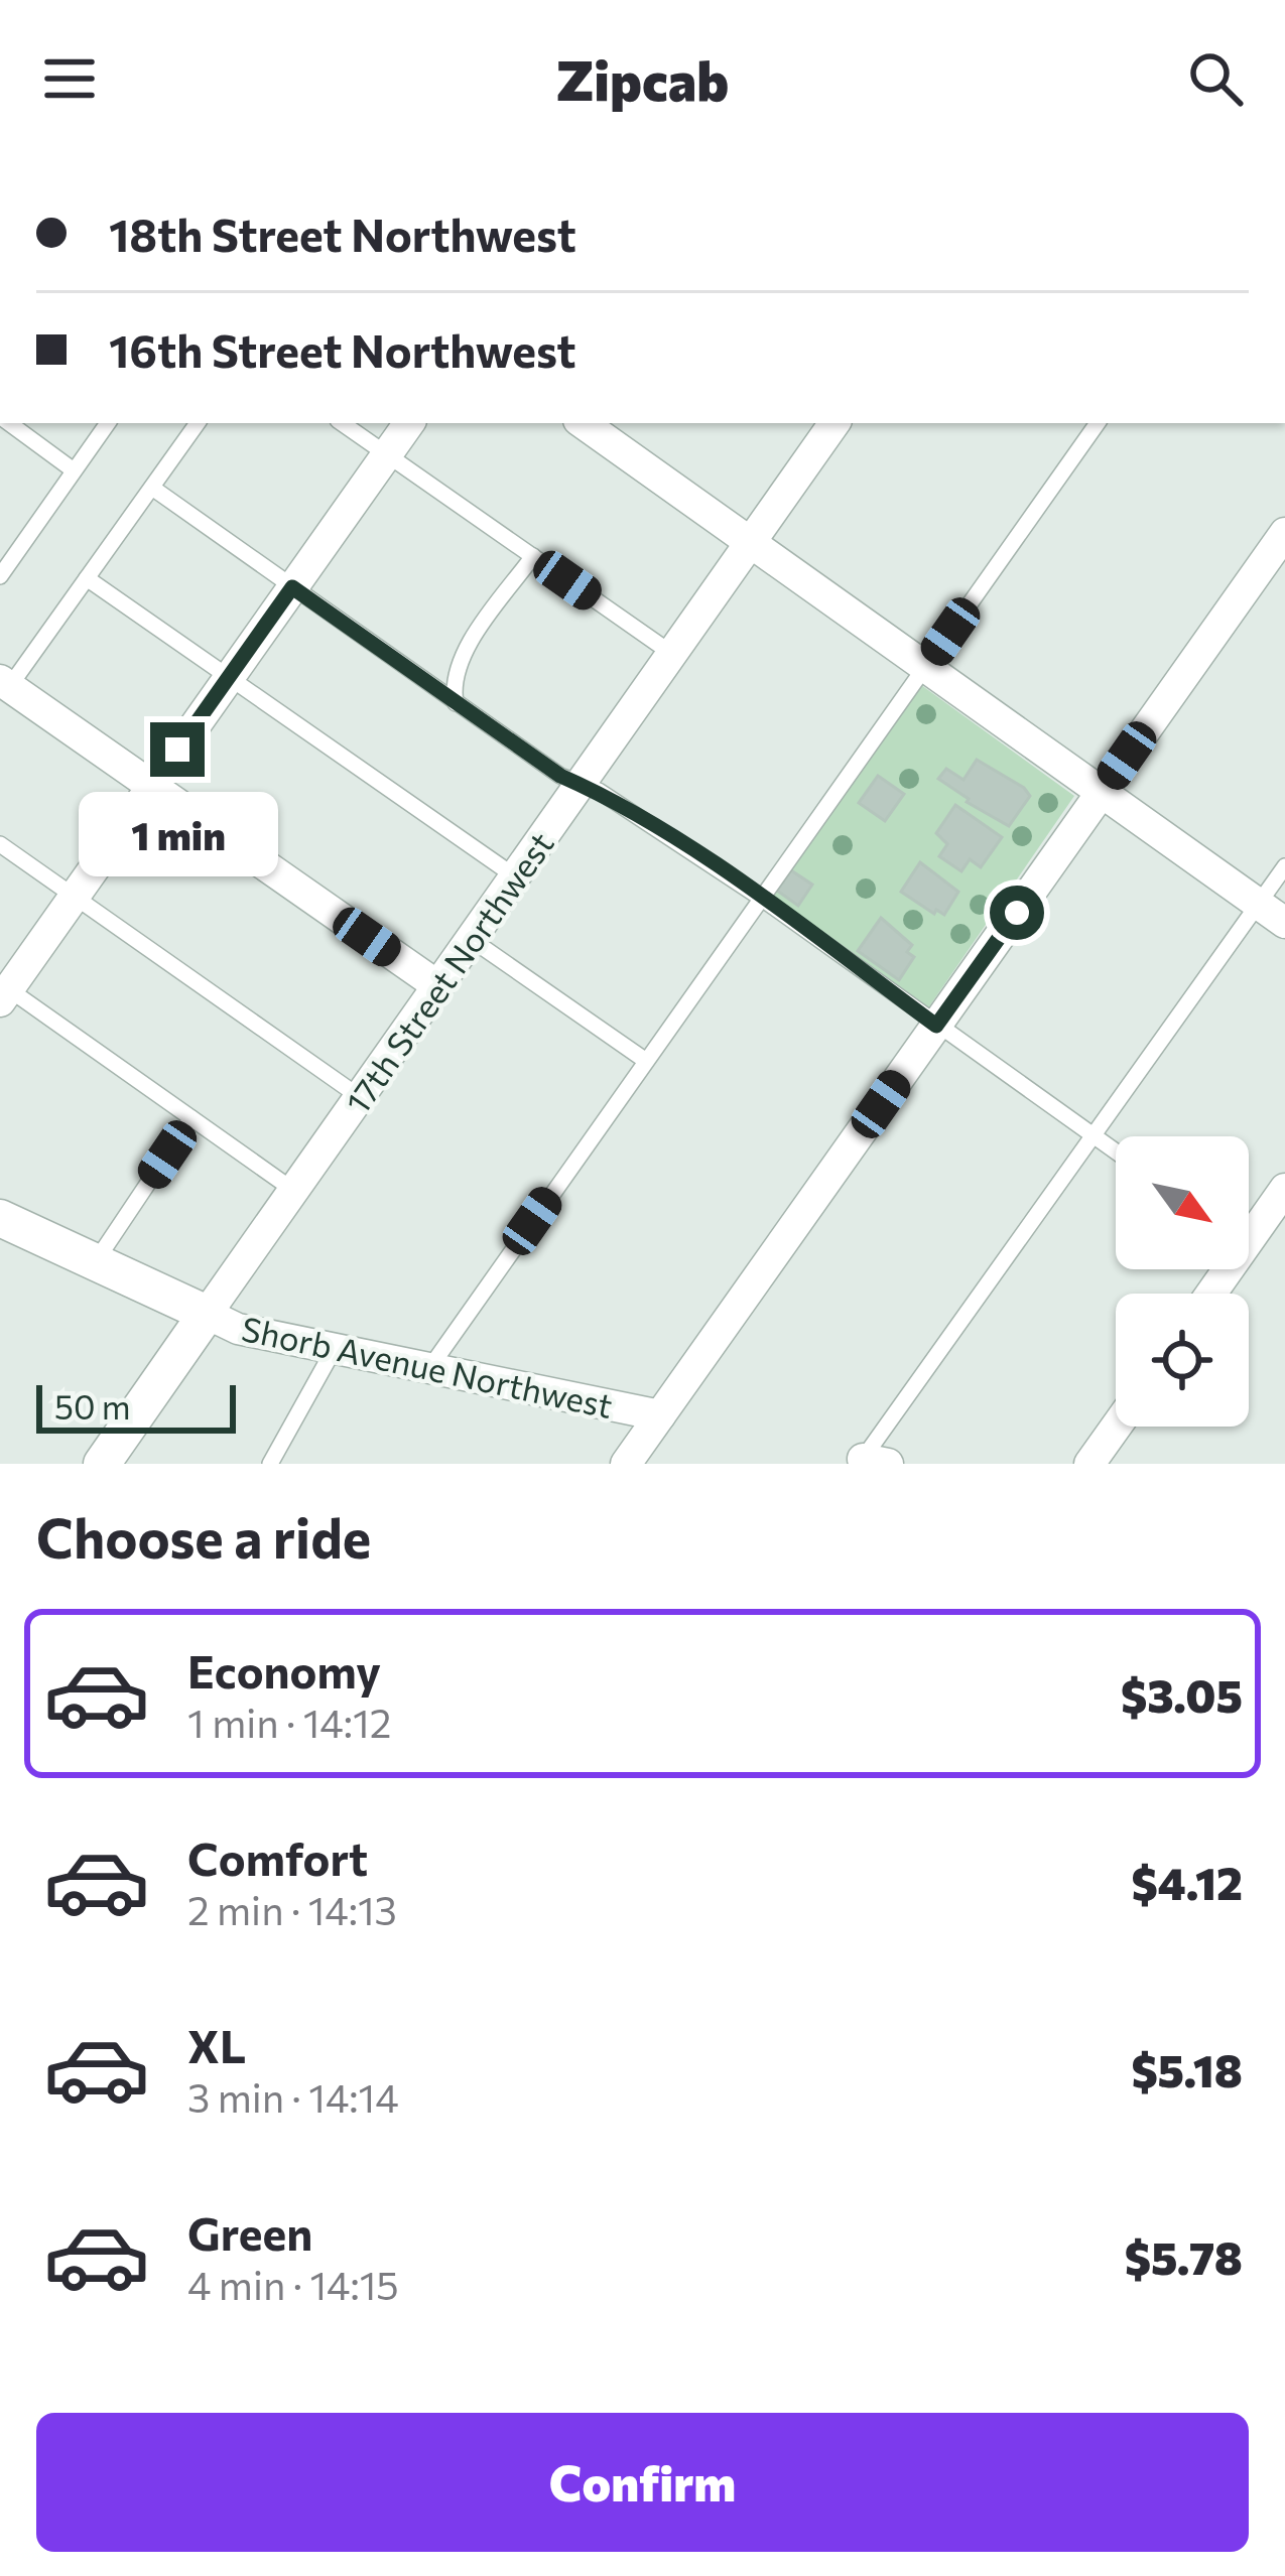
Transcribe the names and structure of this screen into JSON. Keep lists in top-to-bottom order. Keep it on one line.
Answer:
{"streets":{"street":["17th Street Northwest","Shorb Avenue Northwest"]},"crossings":[["17th Street Northwest","Shorb Avenue Northwest"]],"scale_bar":"50 m","north":"bottom right","page":{"header":"Zipcab","banner":["18th Street Northwest","16th Street Northwest"],"bubble":"1 min","scale":"50 m","heading":"Choose a ride","list":[{"name":"Economy","note":"1 min · 14:12","value":"$3.05"},{"name":"Comfort","note":"2 min · 14:13","value":"$4.12"},{"name":"XL","note":"3 min · 14:14","value":"$5.18"},{"name":"Green","note":"4 min · 14:15","value":"$5.78"}],"buttons":"Confirm"}}
